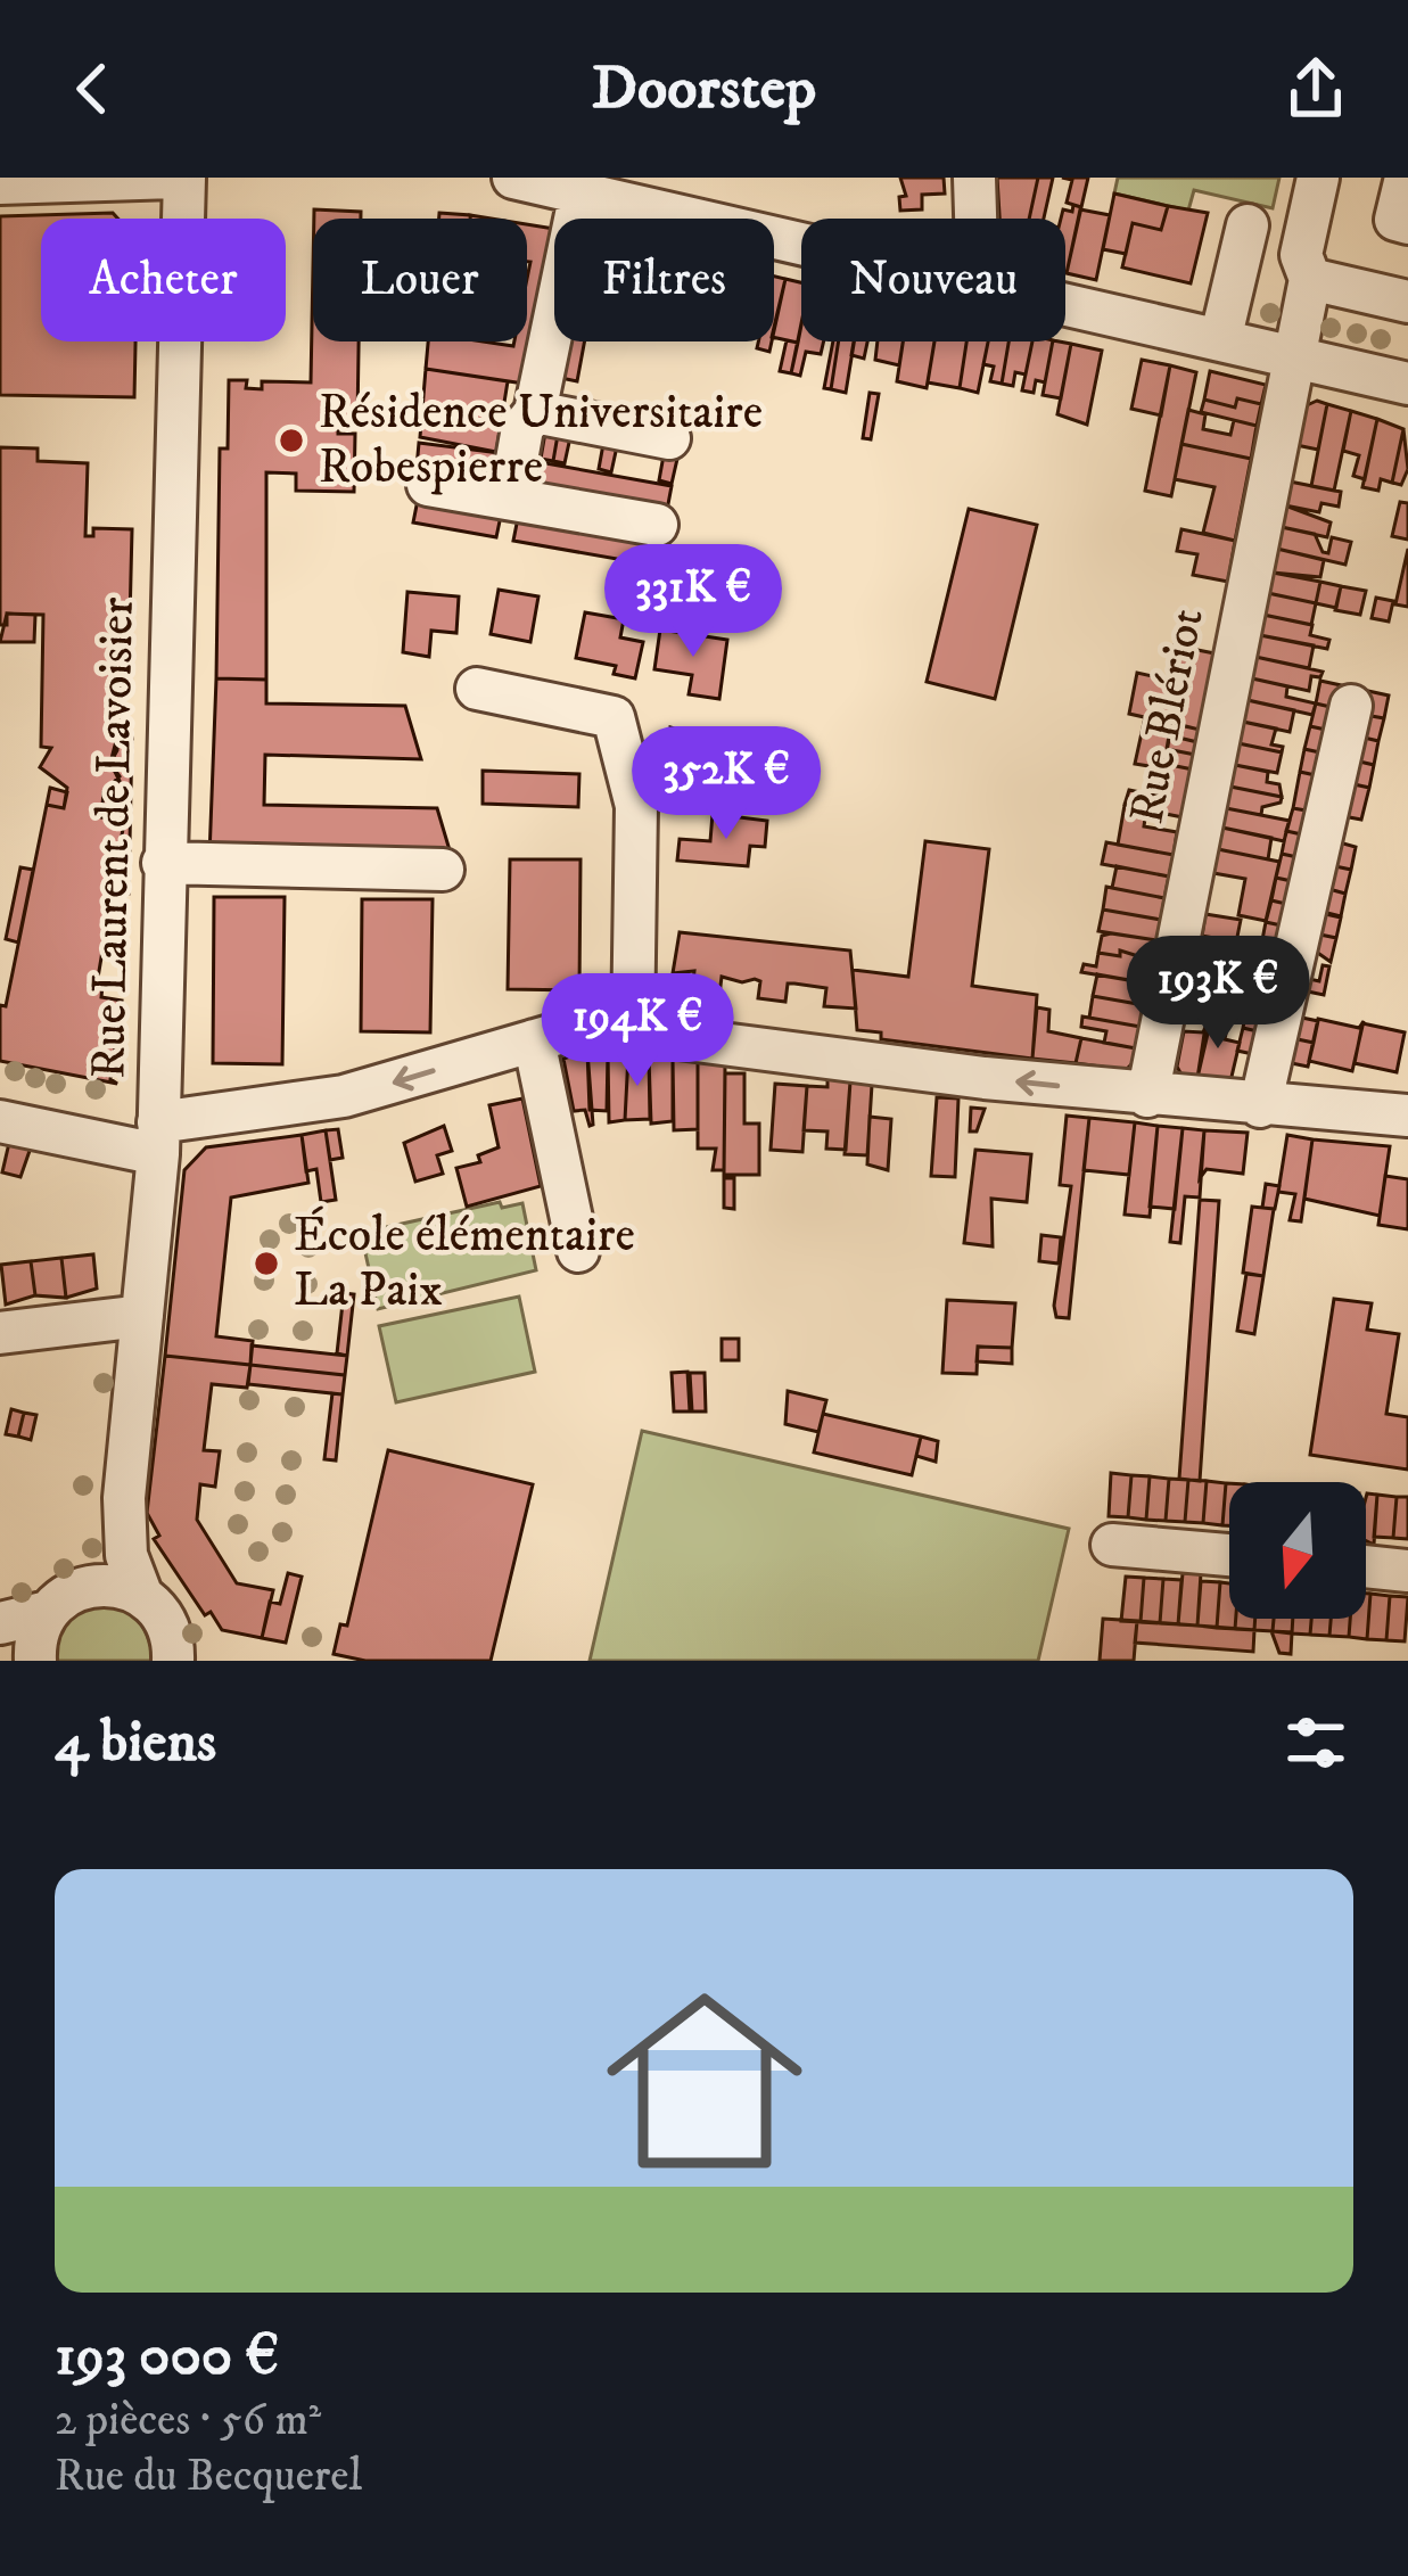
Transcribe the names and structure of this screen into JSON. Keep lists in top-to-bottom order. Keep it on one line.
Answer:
{"streets":{"street":["Rue Blériot","Rue Laurent de Lavoisier"]},"places":["Résidence Universitaire Robespierre","École élémentaire La Paix"],"north":"bottom","page":{"header":"Doorstep","chip":["Acheter","Louer","Filtres","Nouveau"],"price":["331K €","352K €","193K €","194K €"],"heading":"4 biens","list":[{"name":"193 000 €","note":"2 pièces · 56 m² · Rue du Becquerel"}]}}
